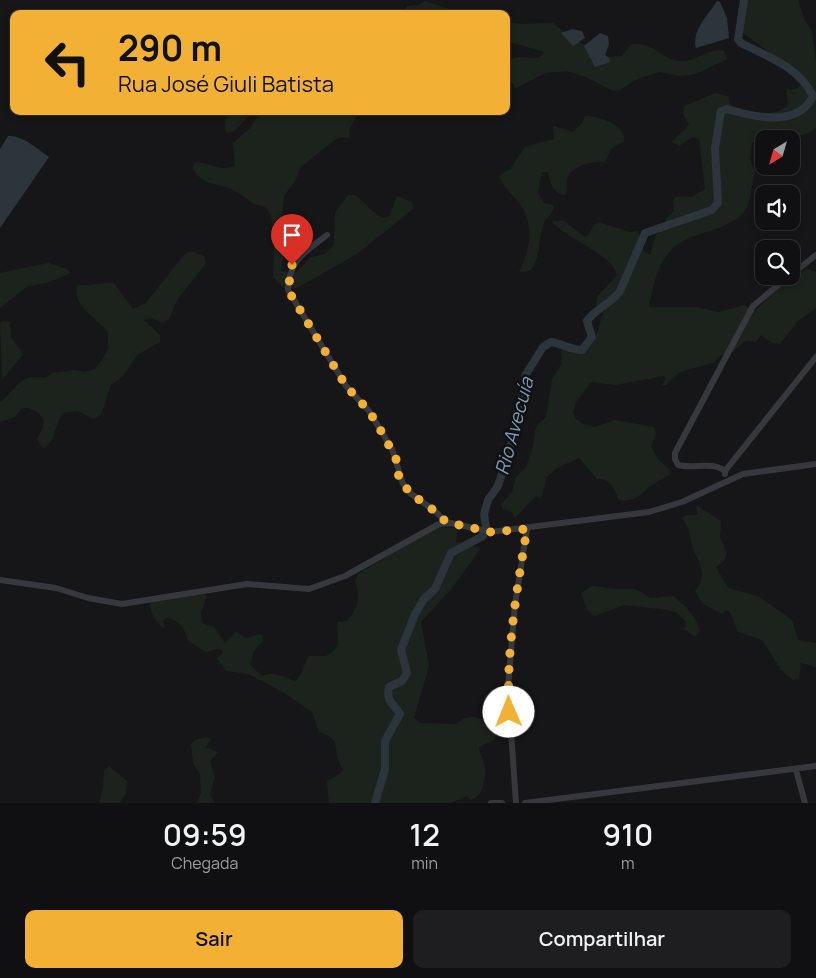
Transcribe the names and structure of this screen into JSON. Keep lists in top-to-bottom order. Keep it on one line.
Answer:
{"water":["Rio Avecuía"],"north":"bottom left","page":{"turn":["290 m","Rua José Giuli Batista"],"eta":["09:59","Chegada","12","min","910","m"],"buttons":["Sair","Compartilhar"]}}
